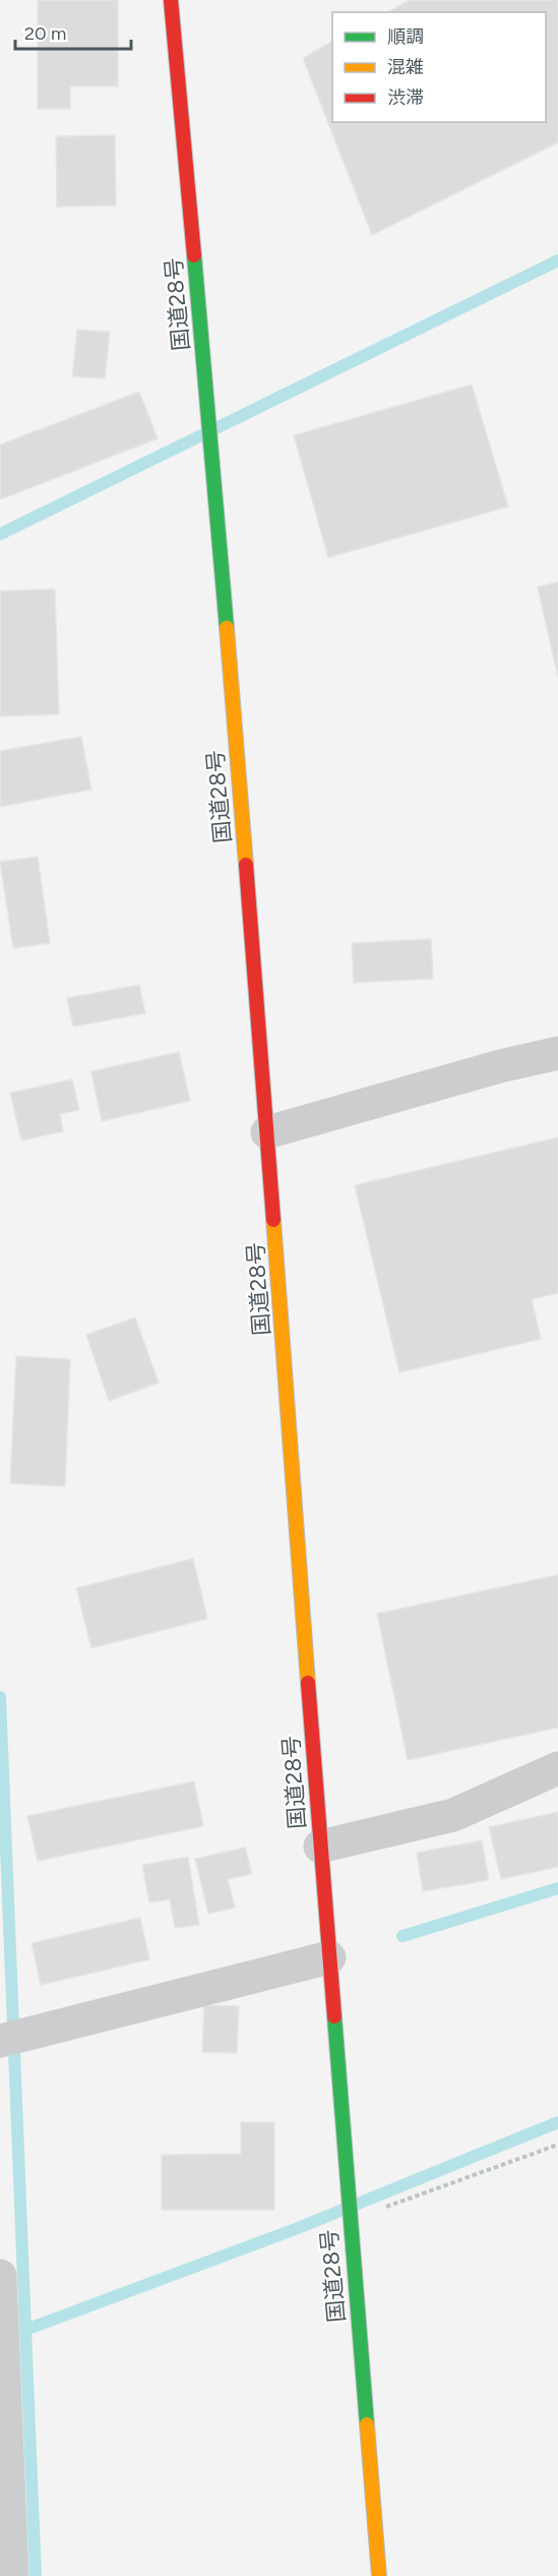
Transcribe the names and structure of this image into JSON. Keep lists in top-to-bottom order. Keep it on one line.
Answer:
{"streets":{"highway":["国道28号"]},"legend":["順調","混雑","渋滞"],"scale_bar":"20 m"}
